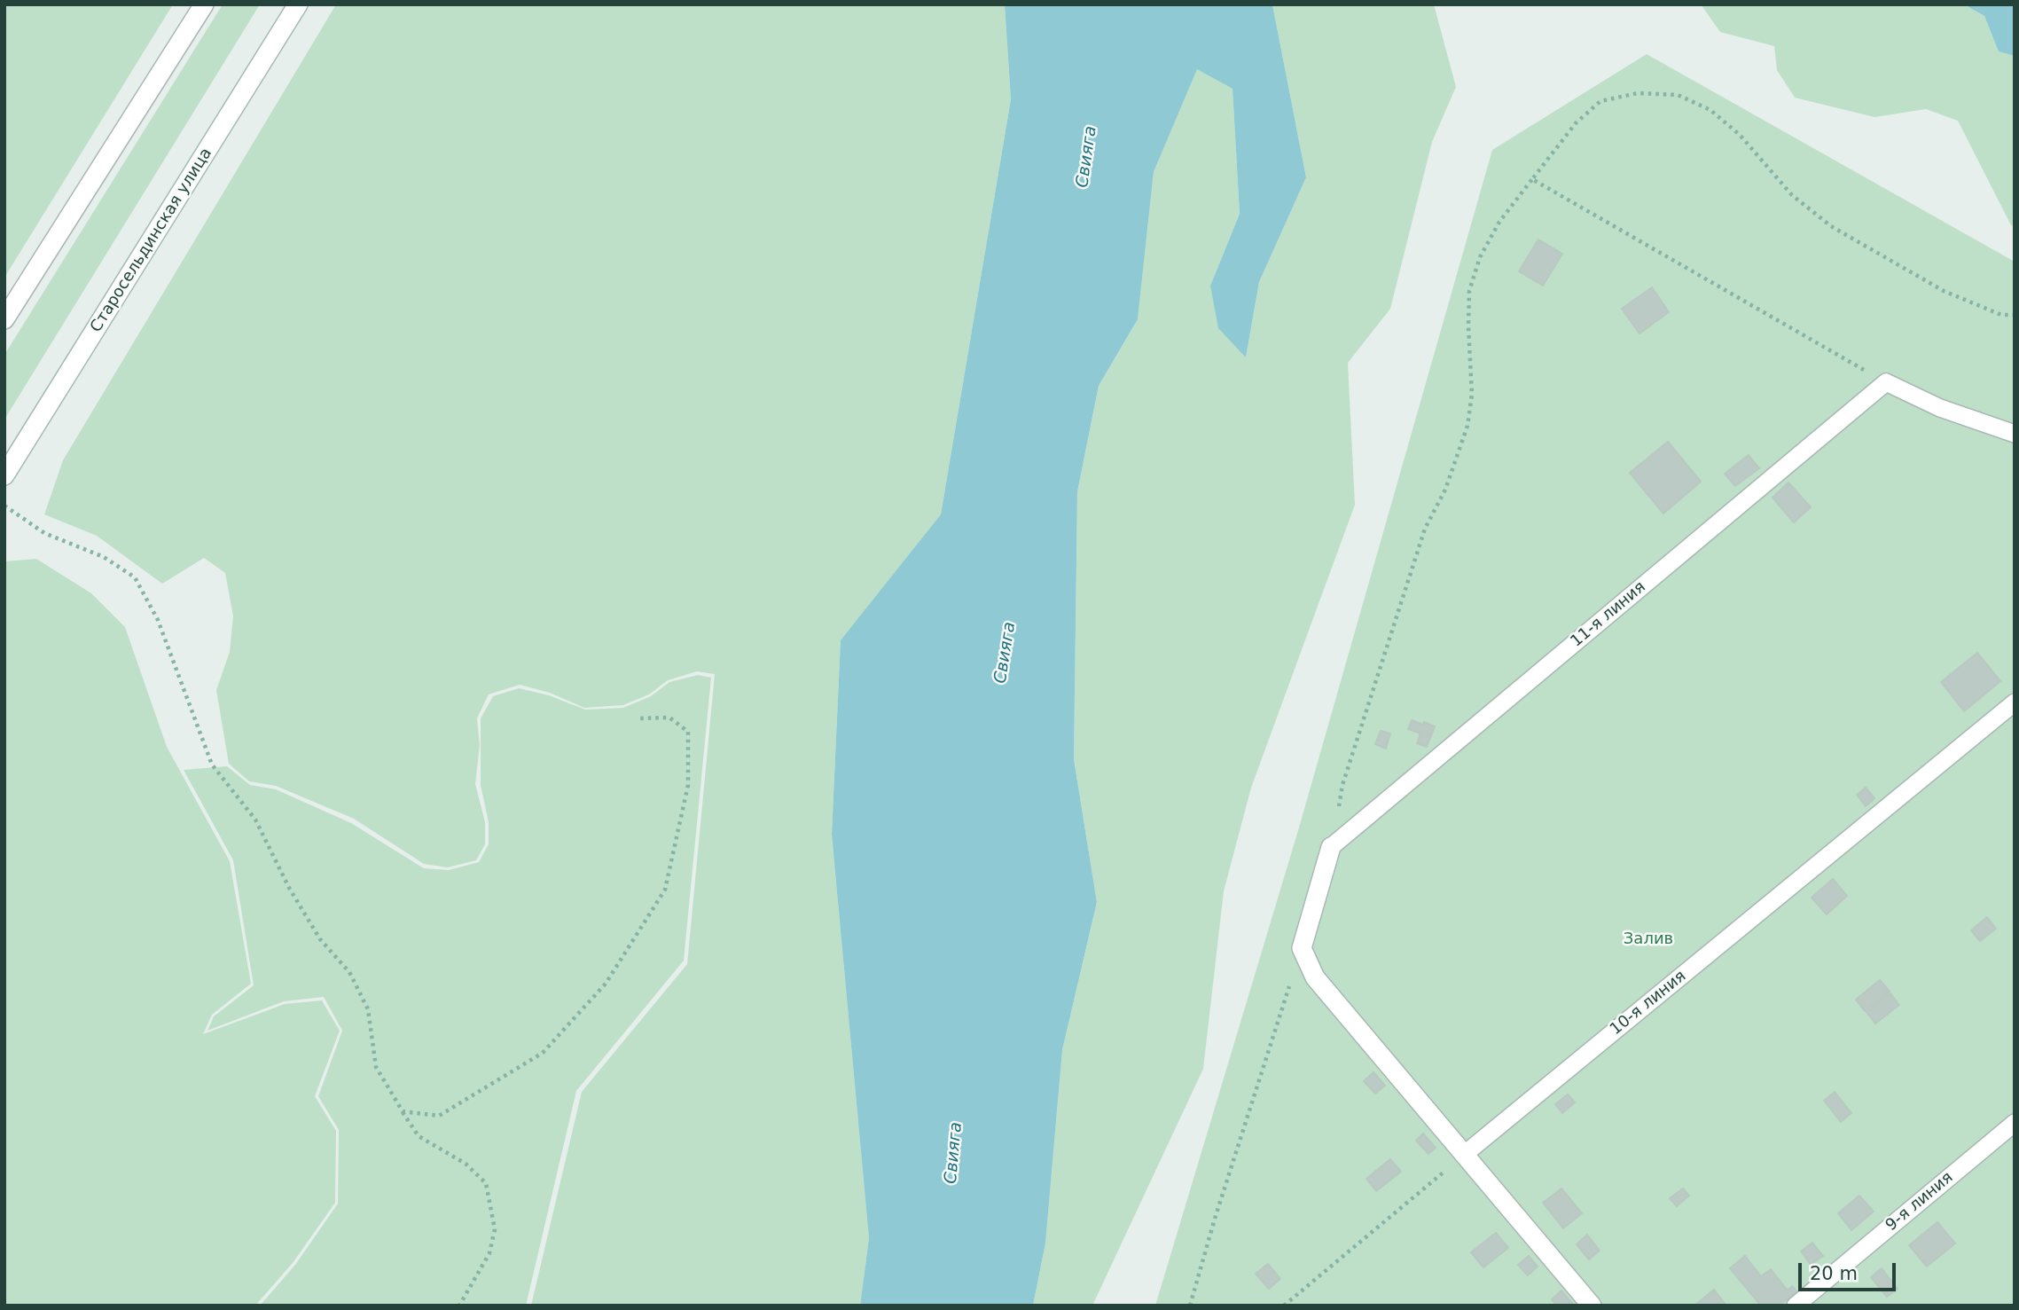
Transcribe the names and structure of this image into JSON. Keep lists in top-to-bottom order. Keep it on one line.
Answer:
{"streets":{"street":["Старосельдинская улица"],"lane":["11-я линия","10-я линия","9-я линия"]},"water":["Свияга"],"parks":["Залив"],"scale_bar":"20 m"}
